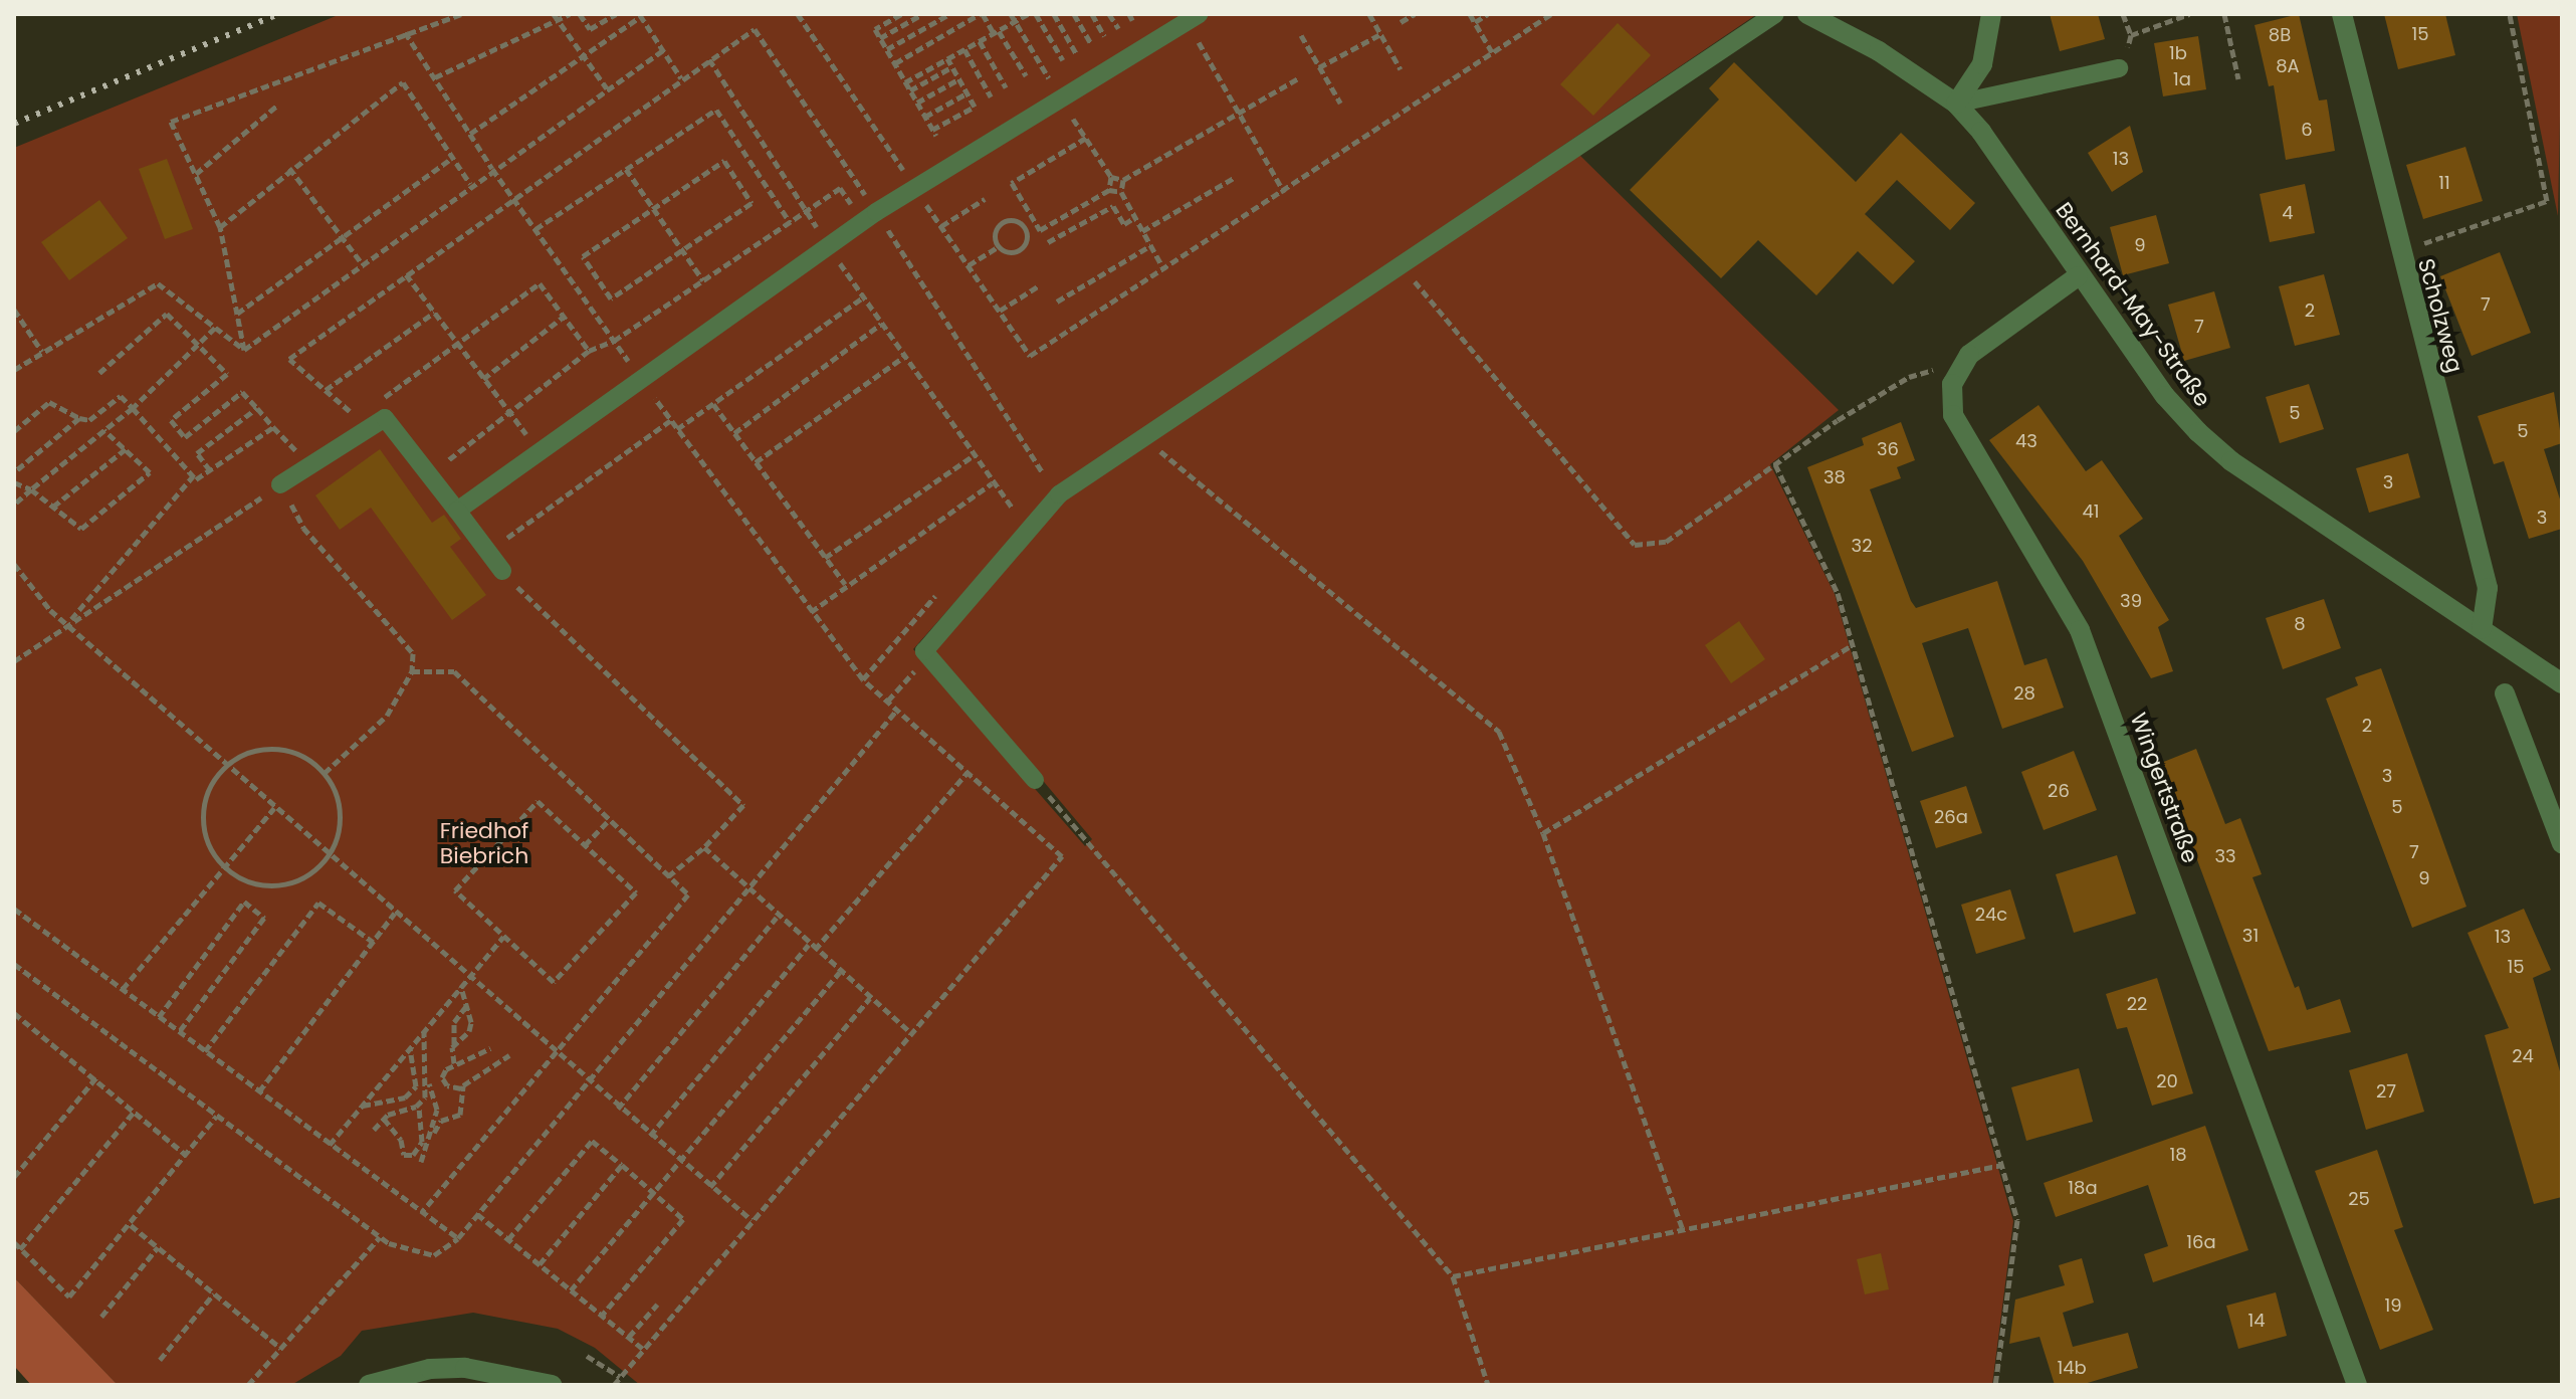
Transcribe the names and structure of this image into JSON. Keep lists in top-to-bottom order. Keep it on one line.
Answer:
{"streets":{"street":["Bernhard-May-Straße","Scholzweg","Wingertstraße"]},"crossings":[["Bernhard-May-Straße","Scholzweg"]],"parks":["Friedhof Biebrich"],"house_numbers":["15","8B","1b","8A","1a","6","13","11","4","9","7","2","7","5","5","43","36","38","3","41","3","32","39","8","28","2","3","26","5","26a","7","33","9","24c","31","13","15","22","24","20","27","18","18a","25","16a","19","14","14b"]}
